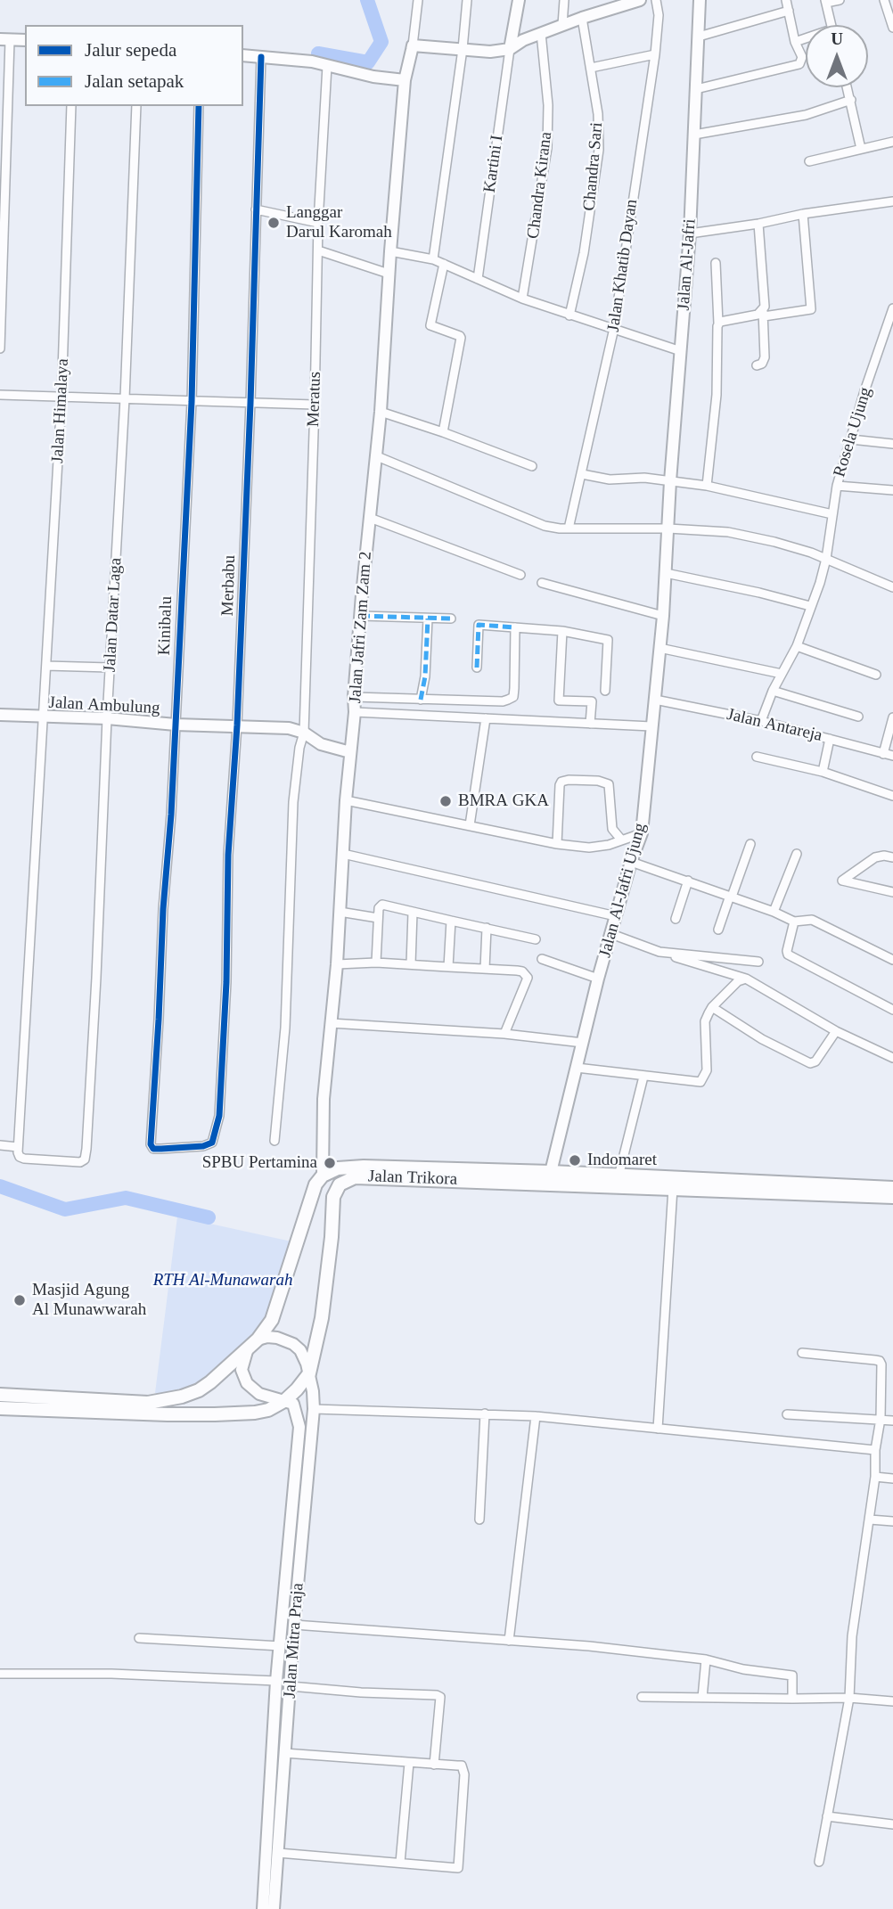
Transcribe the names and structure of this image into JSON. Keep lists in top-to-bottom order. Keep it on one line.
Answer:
{"streets":{"main road":["Jalan Trikora"],"street":["Kartini I","Chandra Sari","Chandra Kirana","Jalan Al-Jafri","Jalan Khatib Dayan","Meratus","Jalan Himalaya","Rosela Ujung","Merbabu","Jalan Datar Laga","Kinibalu","Jalan Jafri Zam Zam 2","Jalan Ambulung","Jalan Antareja","Jalan Al-Jafri Ujung","Jalan Mitra Praja"]},"crossings":[["Jalan Al-Jafri","Jalan Al-Jafri Ujung"],["Meratus","Jalan Ambulung"],["Jalan Himalaya","Jalan Datar Laga"],["Jalan Himalaya","Jalan Ambulung"],["Rosela Ujung","Jalan Antareja"],["Merbabu","Kinibalu"],["Merbabu","Jalan Ambulung"],["Jalan Datar Laga","Jalan Ambulung"],["Kinibalu","Jalan Ambulung"],["Jalan Jafri Zam Zam 2","Jalan Ambulung"],["Jalan Jafri Zam Zam 2","Jalan Trikora"],["Jalan Antareja","Jalan Al-Jafri Ujung"],["Jalan Al-Jafri Ujung","Jalan Trikora"],["Jalan Trikora","Jalan Mitra Praja"]],"parks":["RTH Al-Munawarah"],"places":["Langgar Darul Karomah","BMRA GKA","Indomaret","SPBU Pertamina","Masjid Agung Al Munawwarah"],"legend":["Jalur sepeda","Jalan setapak"],"north":"top"}
